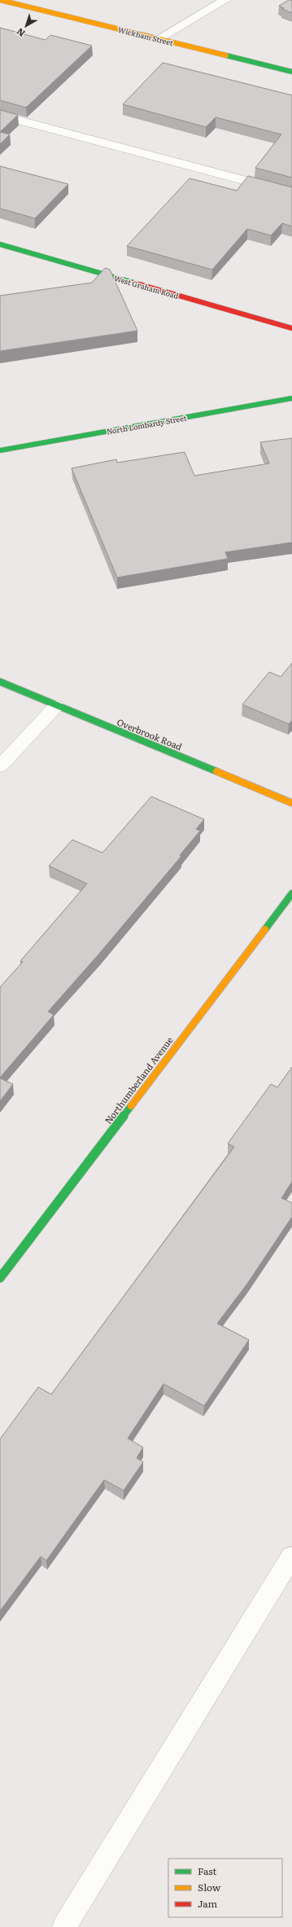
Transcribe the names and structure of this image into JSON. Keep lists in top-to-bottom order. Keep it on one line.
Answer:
{"streets":{"street":["Wickham Street","West Graham Road","North Lombardy Street","Overbrook Road","Northumberland Avenue"]},"legend":["Fast","Slow","Jam"],"north":"bottom left"}
